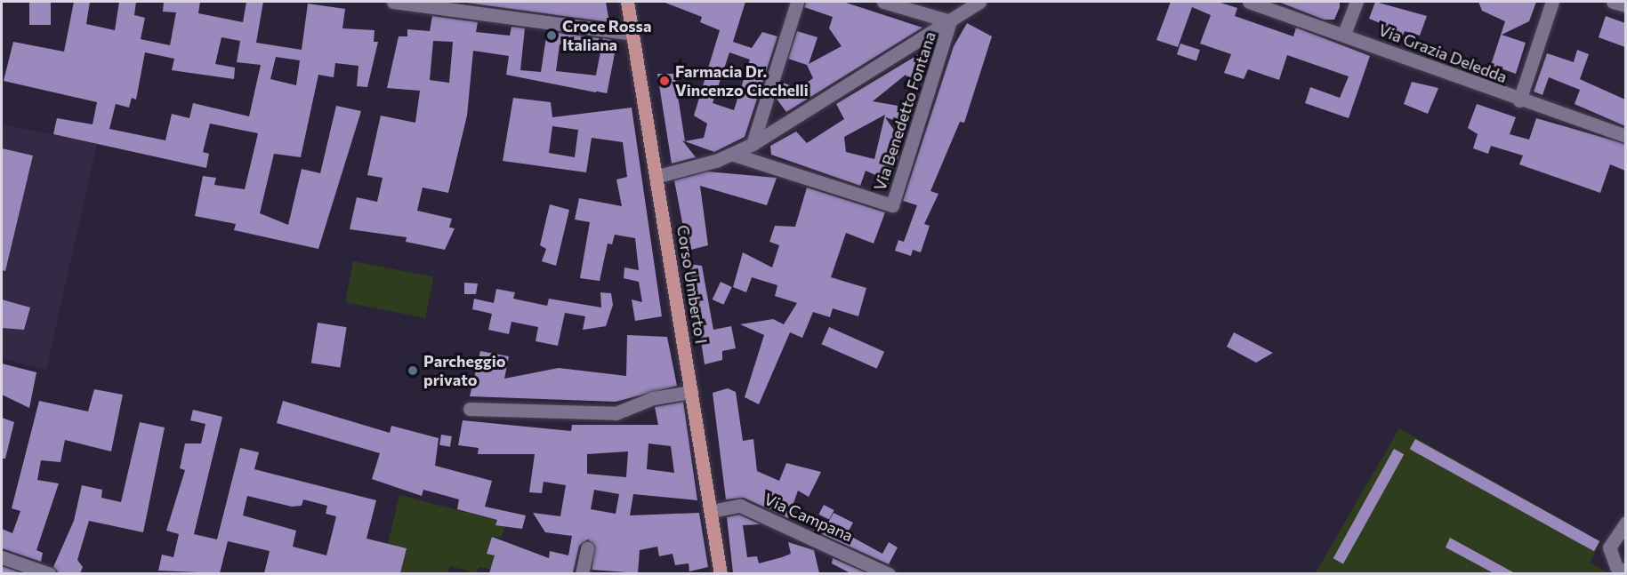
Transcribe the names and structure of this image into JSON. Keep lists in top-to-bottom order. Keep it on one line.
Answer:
{"streets":{"main road":["Corso Umberto I"],"street":["Via Grazia Deledda","Via Benedetto Fontana","Via Campana"]},"crossings":[["Via Benedetto Fontana","Corso Umberto I"],["Corso Umberto I","Via Campana"]],"places":["Croce Rossa Italiana","Farmacia Dr. Vincenzo Cicchelli","Parcheggio privato"]}
